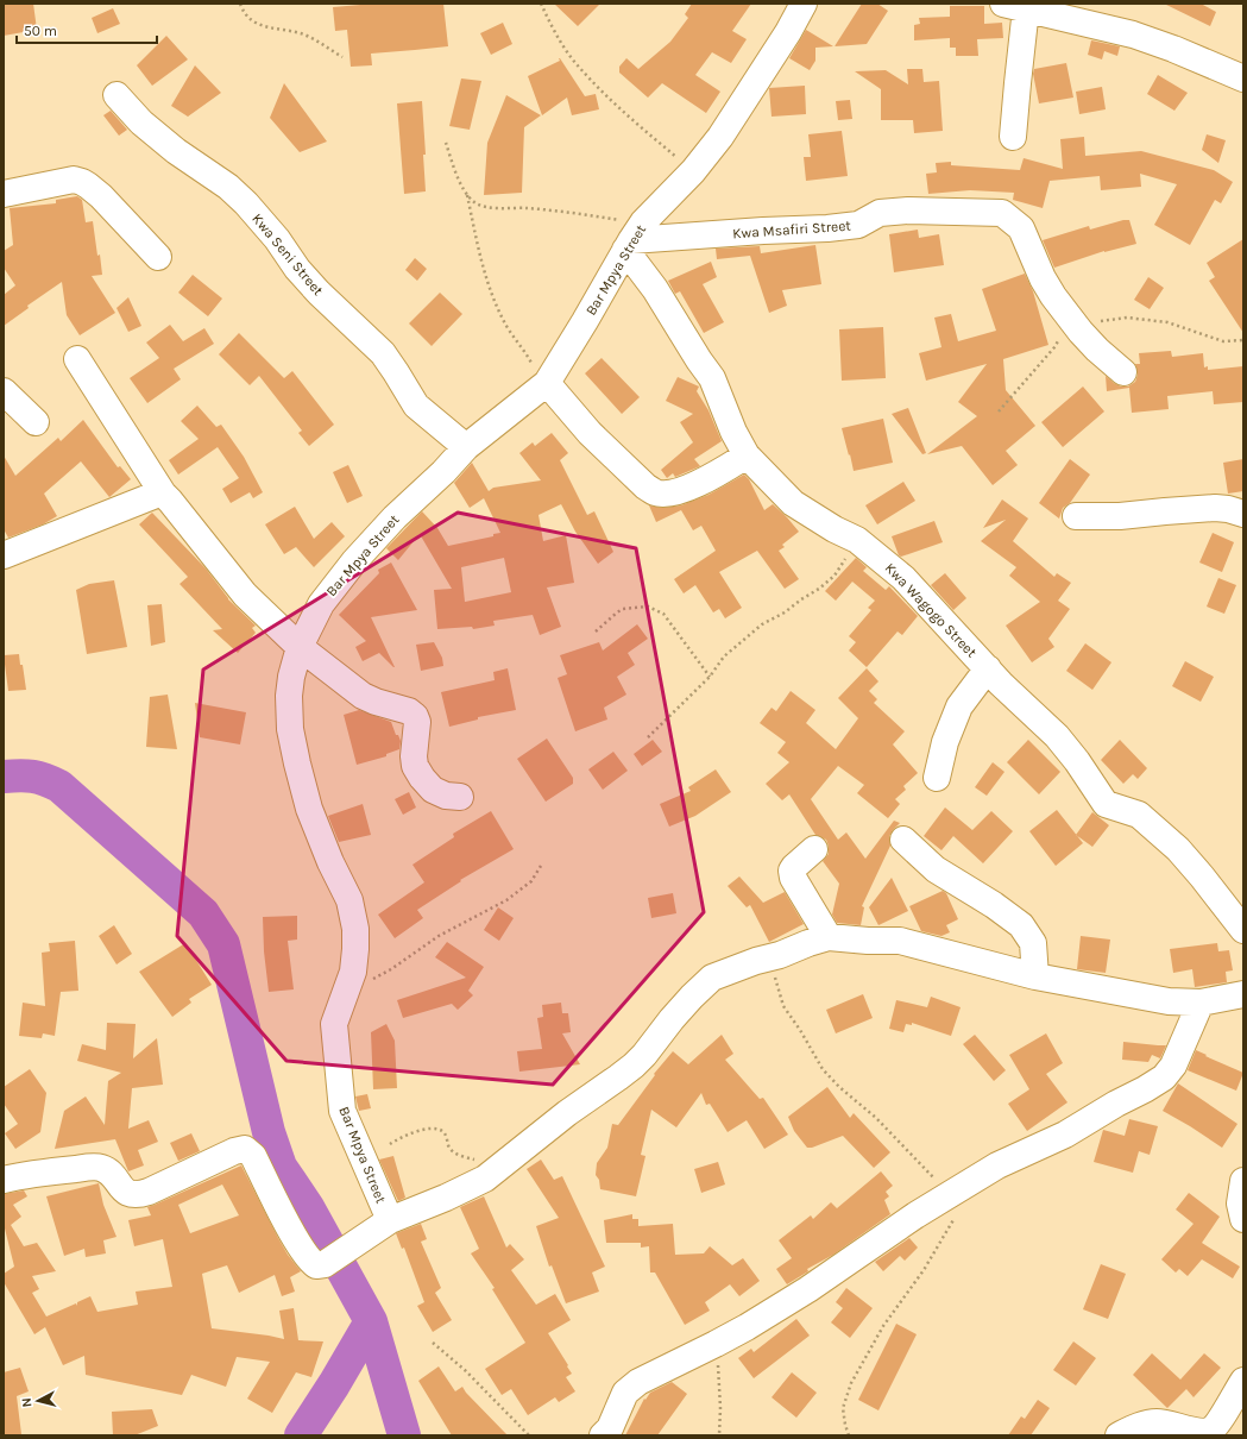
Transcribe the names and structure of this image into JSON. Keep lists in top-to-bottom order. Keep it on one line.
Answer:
{"streets":{"street":["Kwa Msafiri Street","Kwa Seni Street","Bar Mpya Street","Kwa Wagogo Street"]},"crossings":[["Kwa Msafiri Street","Bar Mpya Street"],["Kwa Msafiri Street","Kwa Wagogo Street"],["Kwa Seni Street","Bar Mpya Street"],["Bar Mpya Street","Kwa Wagogo Street"]],"scale_bar":"50 m","north":"left"}
